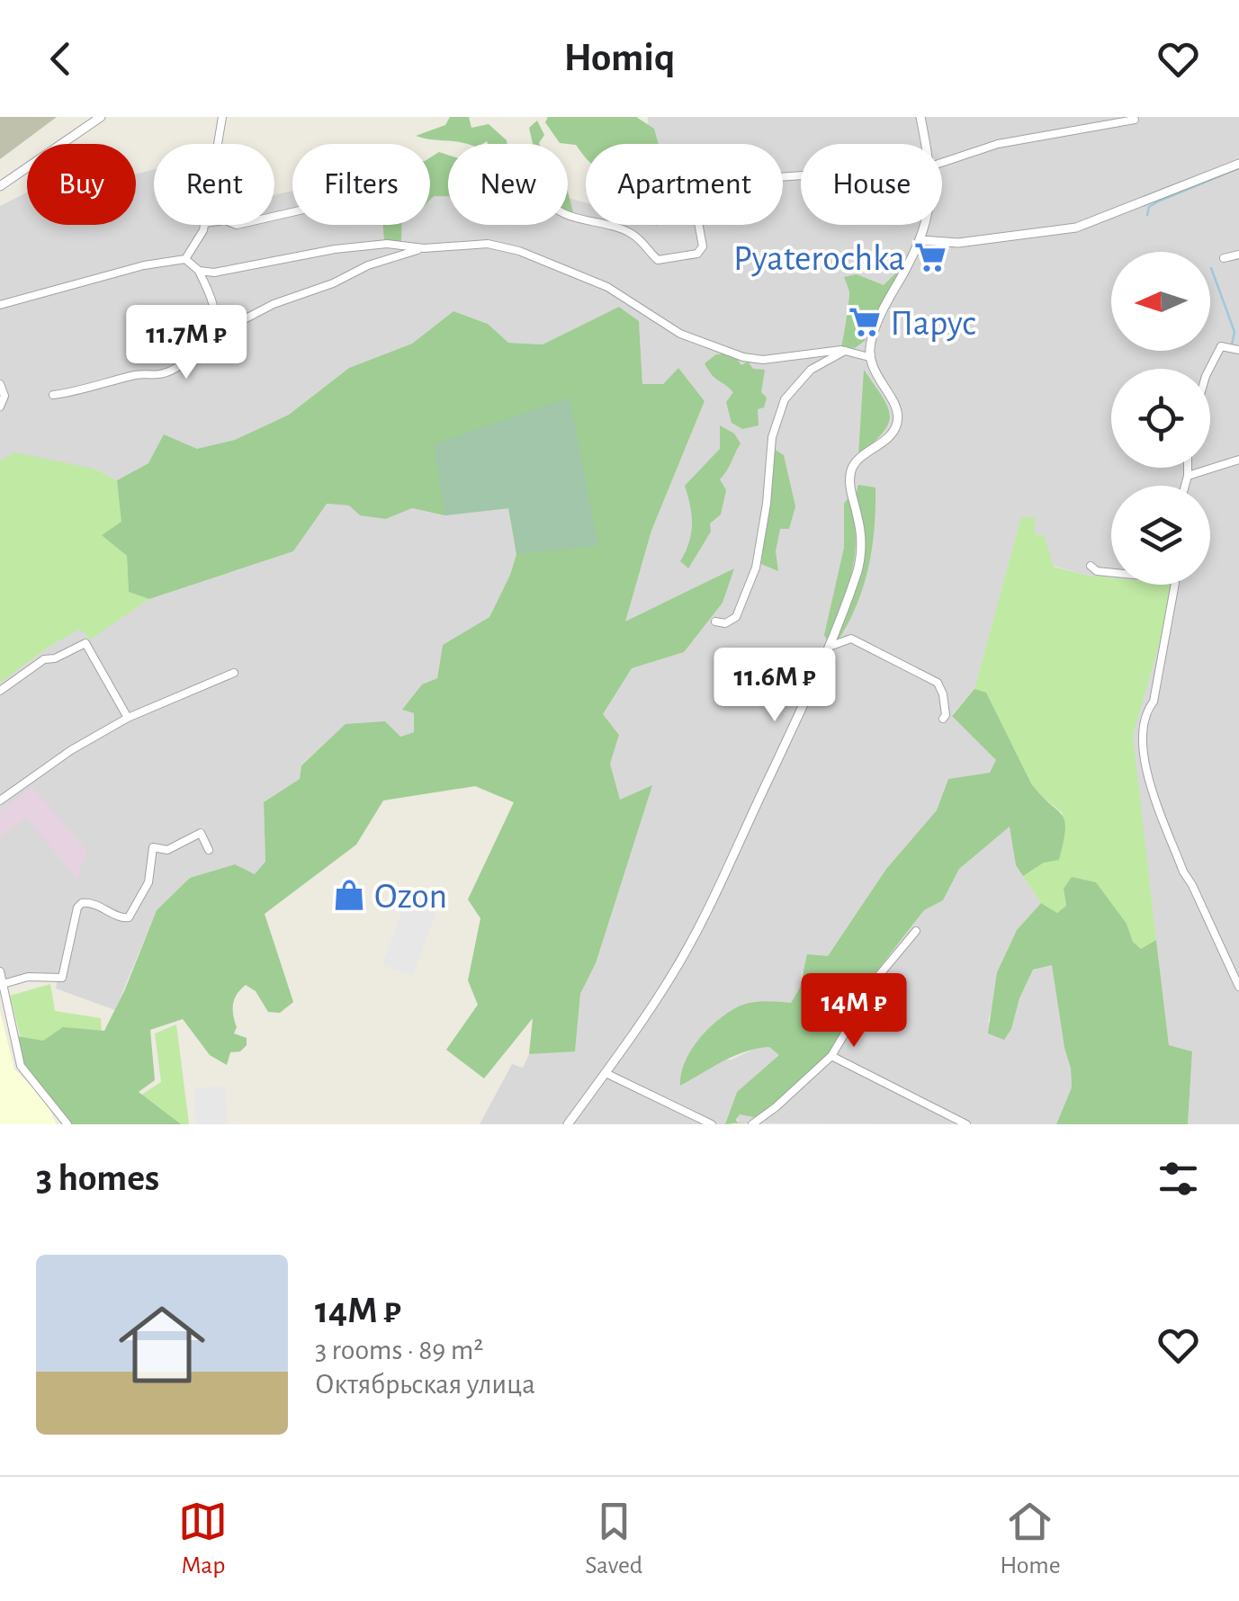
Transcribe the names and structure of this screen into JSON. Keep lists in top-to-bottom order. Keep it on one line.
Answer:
{"places":{"supermarket":["Pyaterochka","Парус"],"shop":["Ozon"]},"north":"left","page":{"header":"Homiq","chip":["Buy","Rent","Filters","New","Apartment","House"],"price":["11.7M ₽","11.6M ₽","14M ₽"],"heading":"3 homes","list":[{"name":"14M ₽","note":"3 rooms · 89 m² · Октябрьская улица"}],"tabs":["Map","Saved","Home"]}}
